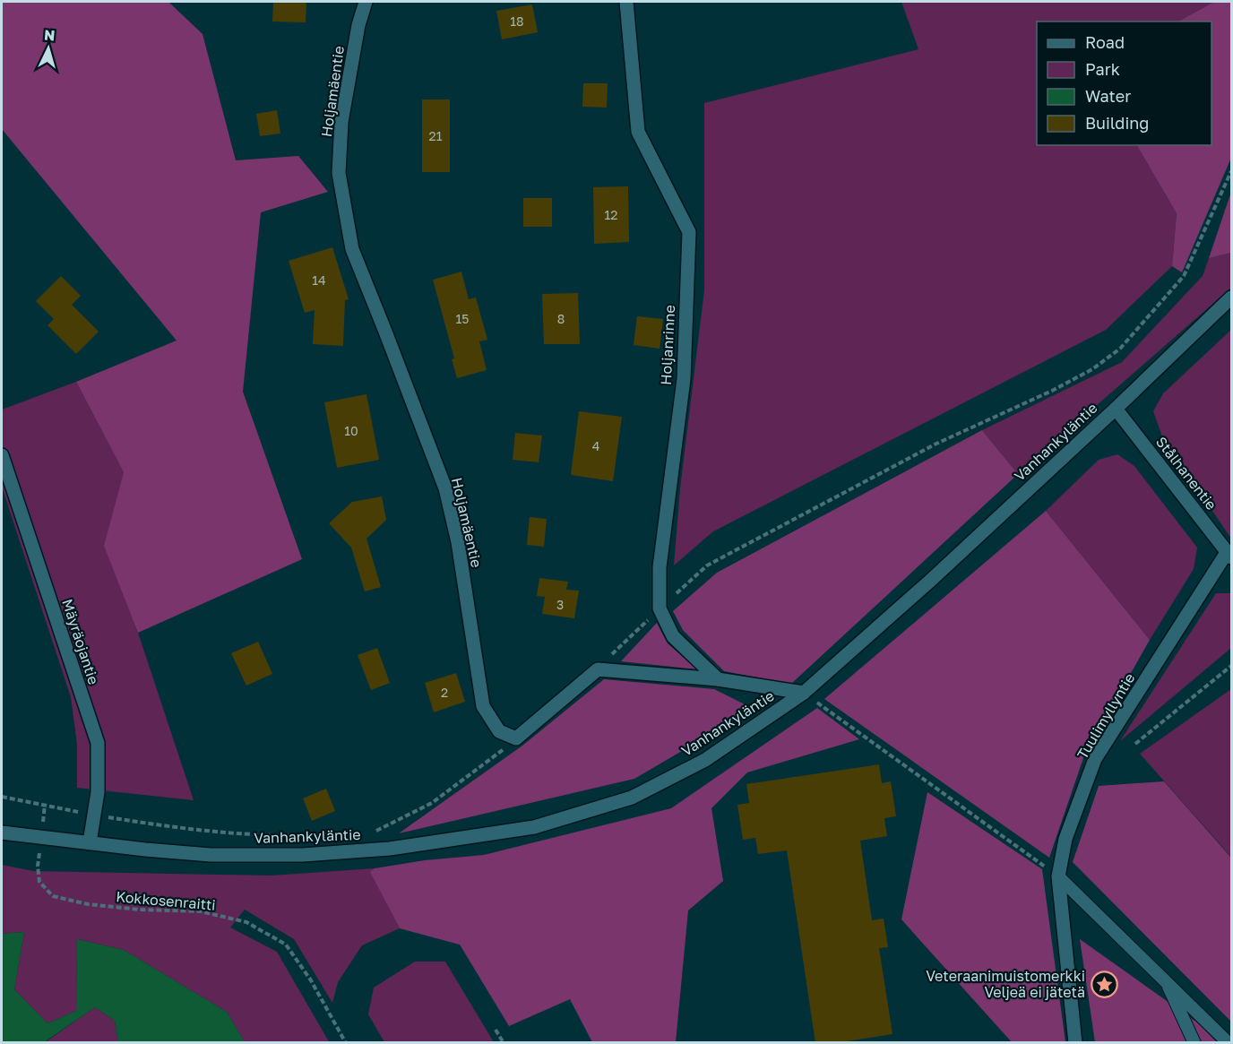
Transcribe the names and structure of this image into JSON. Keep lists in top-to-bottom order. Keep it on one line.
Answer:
{"streets":{"street":["Holjamäentie","Holjanrinne","Vanhankyläntie","Stålhanentie","Mäyräojantie","Tuulimyllyntie"],"path":["Kokkosenraitti"]},"crossings":[["Holjamäentie","Vanhankyläntie"],["Vanhankyläntie","Stålhanentie"],["Vanhankyläntie","Mäyräojantie"],["Vanhankyläntie","Kokkosenraitti"],["Stålhanentie","Tuulimyllyntie"]],"places":{"place":["Veteraanimuistomerkki Veljeä ei jätetä"]},"house_numbers":["18","21","12","14","15","8","10","4","3","2"],"legend":["Road","Park","Water","Building"],"north":"top"}
